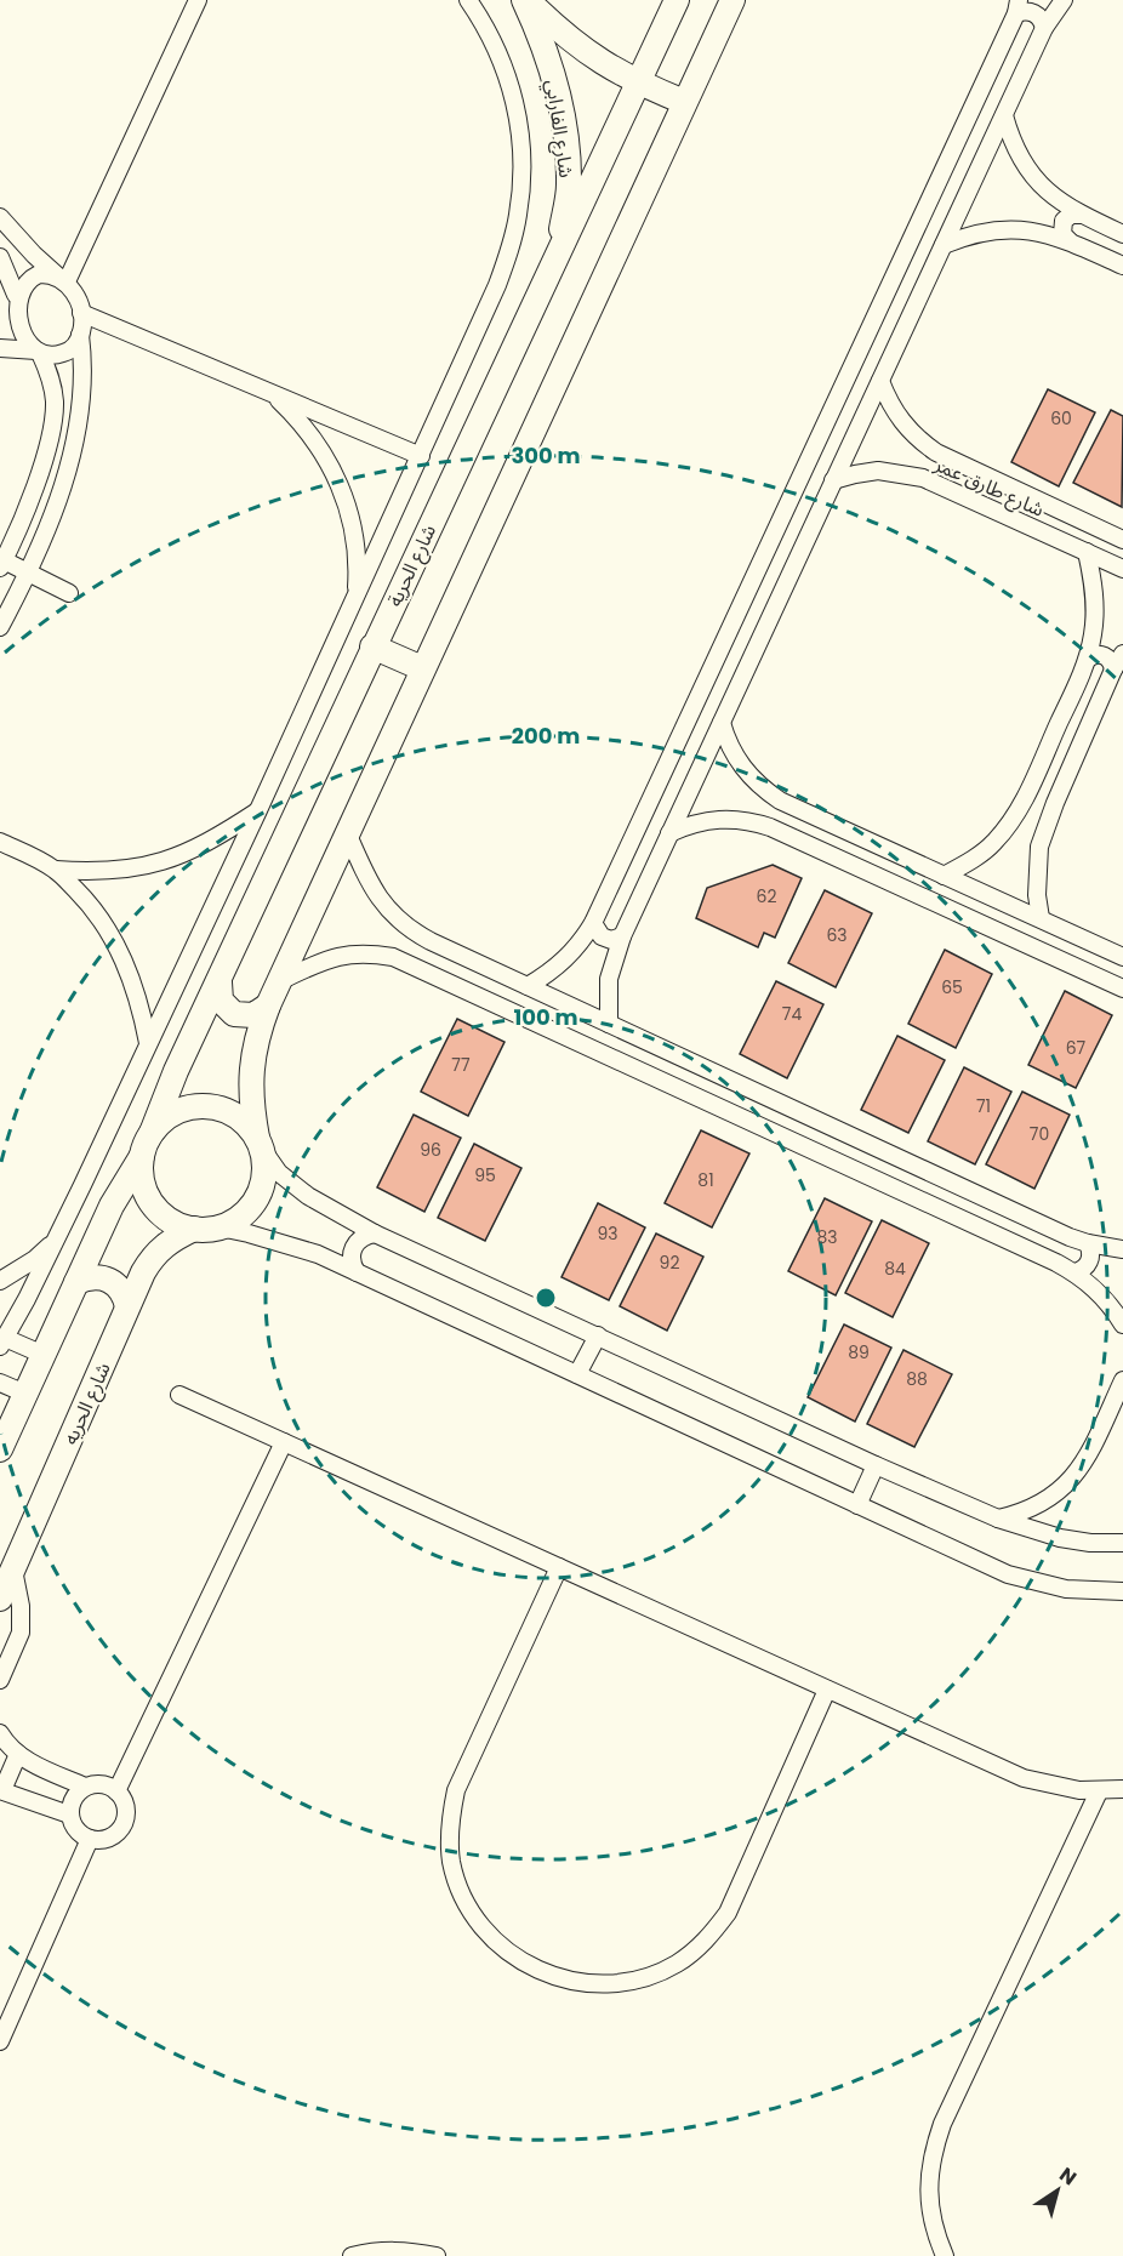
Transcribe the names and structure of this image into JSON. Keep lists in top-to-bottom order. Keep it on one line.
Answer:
{"streets":{"street":["شارع الفارابي","شارع طارق عمر","شارع الحرية","شارع الحريه"]},"crossings":[["شارع الفارابي","شارع الحرية"],["شارع الحرية","شارع الحريه"]],"house_numbers":["60","62","63","65","74","67","77","71","70","96","95","81","93","83","92","84","89","88"],"north":"top right","rings":["300 m","200 m","100 m"]}
